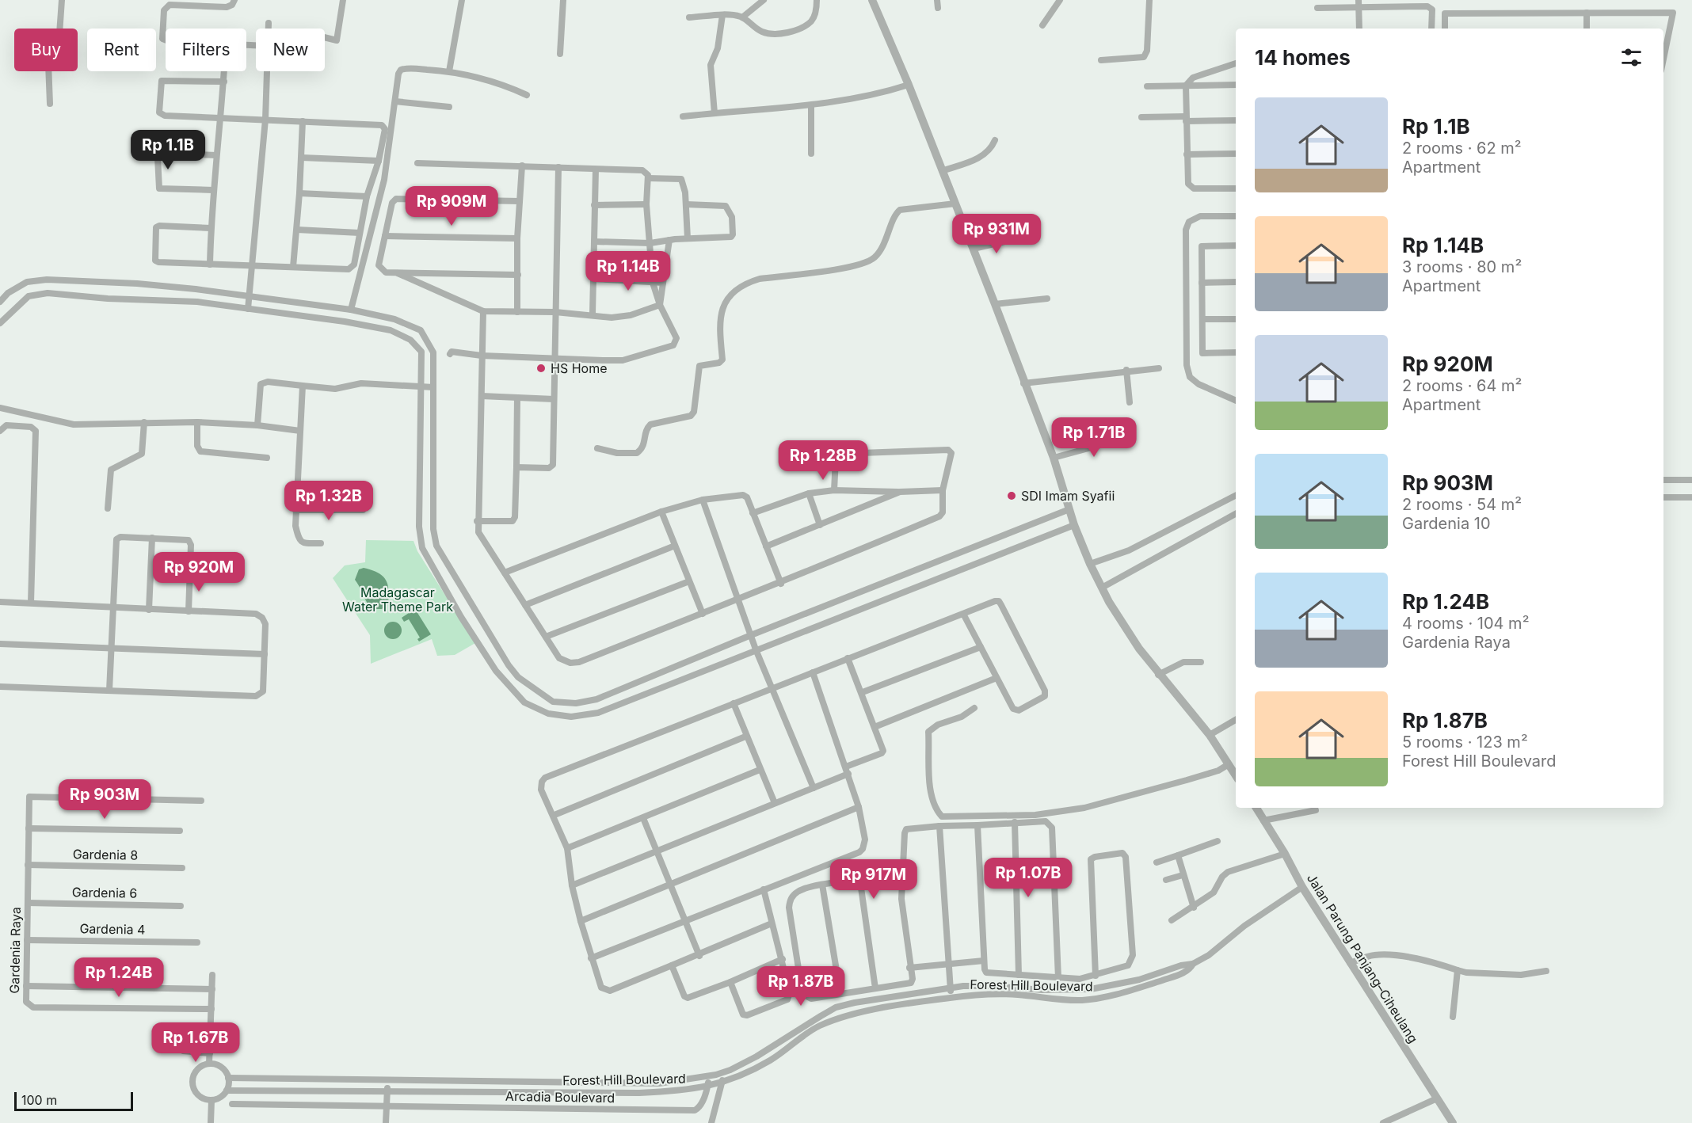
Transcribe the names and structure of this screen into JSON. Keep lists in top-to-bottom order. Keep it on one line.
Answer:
{"streets":{"street":["Gardenia 8","Gardenia 6","Gardenia 4","Gardenia Raya","Jalan Parung Panjang–Ciheulang","Forest Hill Boulevard","Arcadia Boulevard"]},"crossings":[["Gardenia 8","Gardenia Raya"],["Gardenia 6","Gardenia Raya"],["Gardenia 4","Gardenia Raya"],["Jalan Parung Panjang–Ciheulang","Forest Hill Boulevard"],["Forest Hill Boulevard","Arcadia Boulevard"]],"parks":["Madagascar Water Theme Park"],"places":["HS Home","SDI Imam Syafii"],"scale_bar":"100 m","page":{"chip":["Buy","Rent","Filters","New"],"heading":"14 homes","list":[{"name":"Rp 1.1B","note":"2 rooms · 62 m² · Apartment"},{"name":"Rp 1.14B","note":"3 rooms · 80 m² · Apartment"},{"name":"Rp 920M","note":"2 rooms · 64 m² · Apartment"},{"name":"Rp 903M","note":"2 rooms · 54 m² · Gardenia 10"},{"name":"Rp 1.24B","note":"4 rooms · 104 m² · Gardenia Raya"},{"name":"Rp 1.87B","note":"5 rooms · 123 m² · Forest Hill Boulevard"}],"price":["Rp 1.1B","Rp 909M","Rp 931M","Rp 1.14B","Rp 1.71B","Rp 1.28B","Rp 1.32B","Rp 920M","Rp 903M","Rp 1.07B","Rp 917M","Rp 1.24B","Rp 1.87B","Rp 1.67B"],"scale":"100 m"}}
